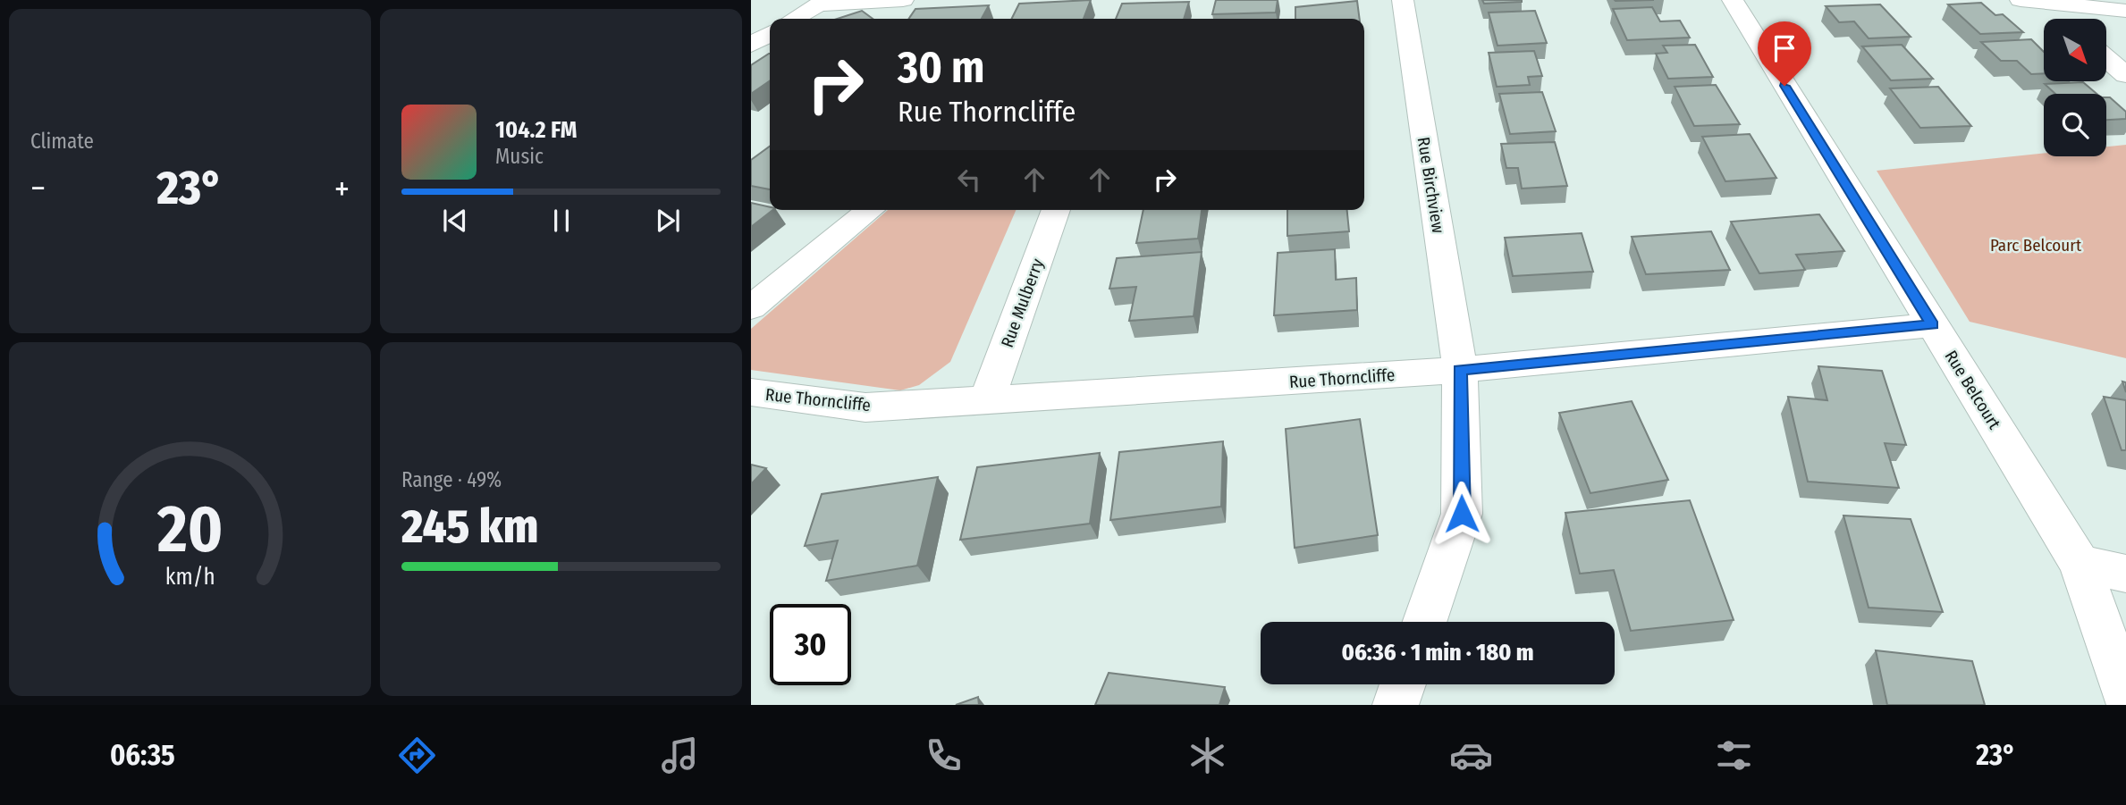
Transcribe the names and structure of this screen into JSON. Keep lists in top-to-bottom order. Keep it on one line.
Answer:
{"streets":{"street":["Rue Birchview","Rue Mulberry","Rue Thorncliffe","Rue Belcourt"]},"crossings":[["Rue Birchview","Rue Thorncliffe"],["Rue Mulberry","Rue Thorncliffe"],["Rue Thorncliffe","Rue Belcourt"]],"parks":["Parc Belcourt"],"north":"bottom right","page":{"tile":["Climate",["Range · 49%","245 km"]],"turn":["30 m","Rue Thorncliffe"],"song":["104.2 FM","Music"],"heat":["−","23°","+"],"limit":"30","trip":"06:36 · 1 min · 180 m","tabs":["06:35","23°"],"gauge":["20","km/h"]}}
